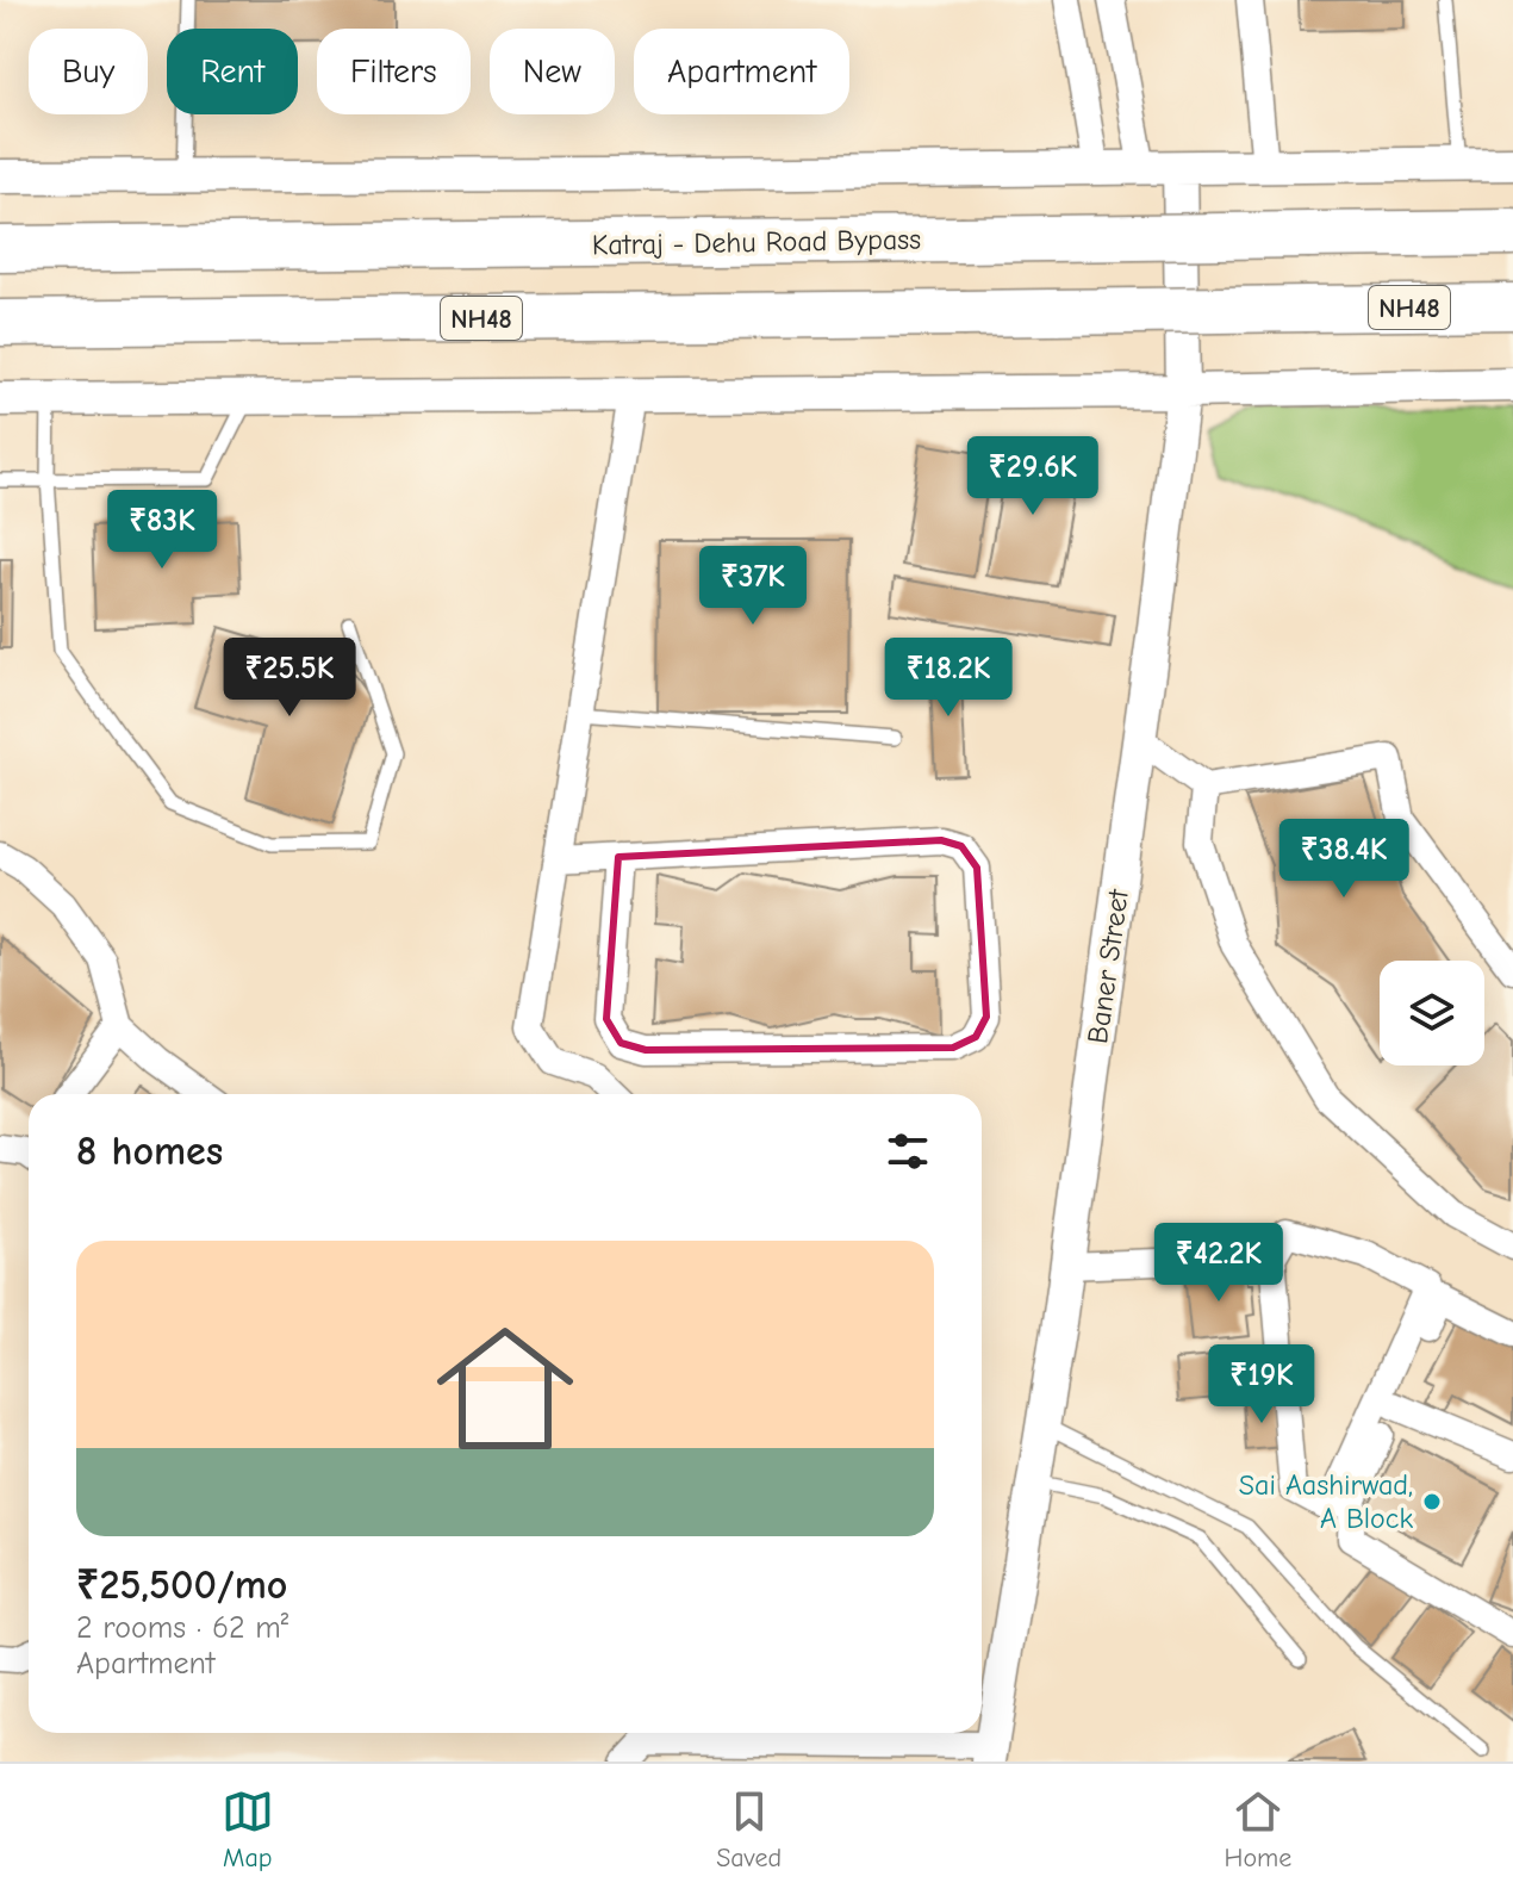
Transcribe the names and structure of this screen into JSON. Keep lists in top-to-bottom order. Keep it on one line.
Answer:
{"streets":{"highway":["Katraj - Dehu Road Bypass","NH48"],"street":["Baner Street"]},"places":["Sai Aashirwad, A Block"],"page":{"chip":["Buy","Rent","Filters","New","Apartment"],"price":["₹29.6K","₹83K","₹37K","₹25.5K","₹18.2K","₹38.4K","₹42.2K","₹19K"],"heading":"8 homes","list":[{"name":"₹25,500/mo","note":"2 rooms · 62 m² · Apartment"}],"tabs":["Map","Saved","Home"]}}
